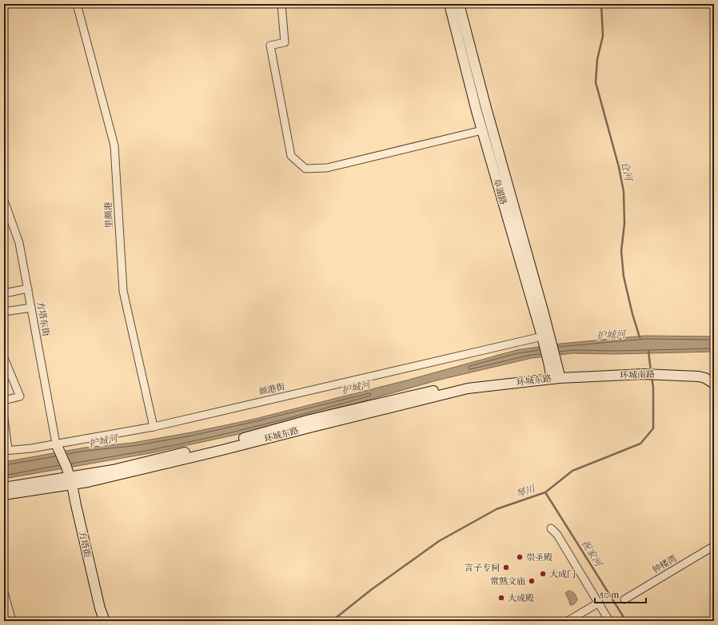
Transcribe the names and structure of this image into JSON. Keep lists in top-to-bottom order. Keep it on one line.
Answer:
{"streets":{"main road":["阜湖路","环城南路","环城东路","方塔街"],"street":["里颜港","方塔东街","颜港街","钟楼湾"]},"crossings":[["阜湖路","环城南路"],["阜湖路","环城东路"],["阜湖路","颜港街"],["里颜港","颜港街"],["方塔东街","颜港街"],["方塔东街","方塔街"],["环城南路","环城东路"],["环城东路","方塔街"],["颜港街","方塔街"]],"water":["仓河","护城河","琴川","祝家河"],"places":["崇圣殿","言子专祠","大成门","常熟文庙","大成殿"],"scale_bar":"50 m"}
